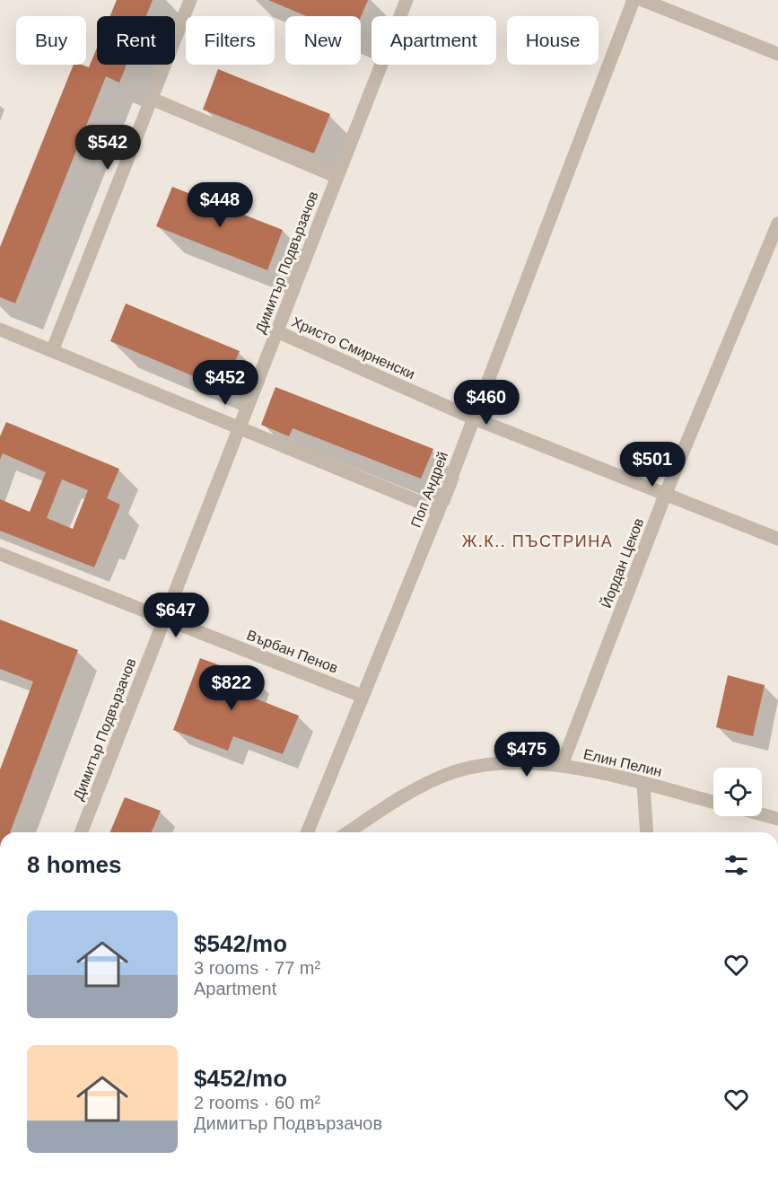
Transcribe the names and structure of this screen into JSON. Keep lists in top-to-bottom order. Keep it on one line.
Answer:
{"streets":{"street":["Димитър Подвързачов","Христо Смирненски","Поп Андрей","Йордан Цеков","Върбан Пенов","Елин Пелин"]},"crossings":[["Димитър Подвързачов","Христо Смирненски"],["Димитър Подвързачов","Върбан Пенов"],["Христо Смирненски","Поп Андрей"],["Христо Смирненски","Йордан Цеков"],["Поп Андрей","Върбан Пенов"],["Йордан Цеков","Елин Пелин"]],"districts":["Ж.К.. ПЪСТРИНА"],"page":{"chip":["Buy","Rent","Filters","New","Apartment","House"],"price":["$542","$448","$452","$460","$501","$647","$822","$475"],"heading":"8 homes","list":[{"name":"$542/mo","note":"3 rooms · 77 m² · Apartment"},{"name":"$452/mo","note":"2 rooms · 60 m² · Димитър Подвързачов"}]}}
